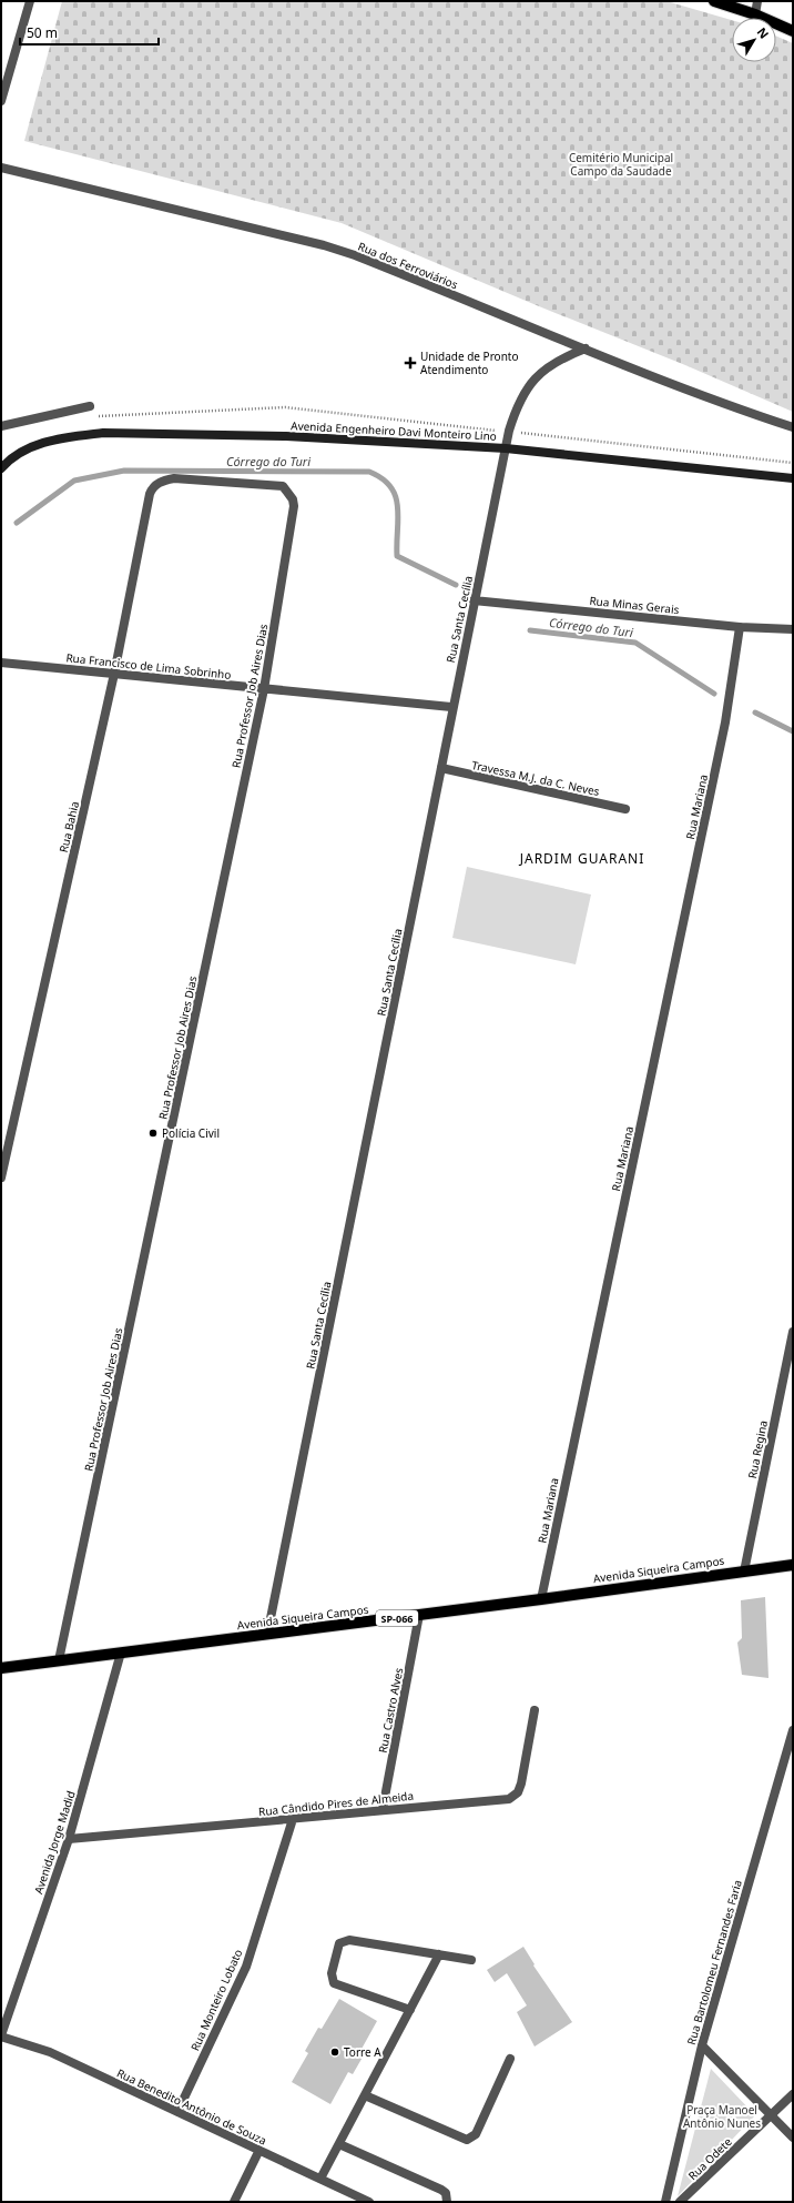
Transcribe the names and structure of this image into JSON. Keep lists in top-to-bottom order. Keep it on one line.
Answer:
{"streets":{"main road":["Avenida Engenheiro Davi Monteiro Lino","Avenida Siqueira Campos","SP-066"],"street":["Rua dos Ferroviários","Rua Minas Gerais","Rua Santa Cecília","Rua Francisco de Lima Sobrinho","Rua Professor Job Aires Dias","Travessa M.J. da C. Neves","Rua Mariana","Rua Bahia","Rua Regina","Rua Castro Alves","Rua Cândido Pires de Almeida","Avenida Jorge Madid","Rua Bartolomeu Fernandes Faria","Rua Monteiro Lobato","Rua Benedito Antônio de Souza","Rua Odete"]},"crossings":[["Rua dos Ferroviários","Rua Santa Cecília"],["Avenida Engenheiro Davi Monteiro Lino","Rua Santa Cecília"],["Rua Minas Gerais","Rua Santa Cecília"],["Rua Minas Gerais","Rua Mariana"],["Rua Santa Cecília","Rua Francisco de Lima Sobrinho"],["Rua Santa Cecília","Travessa M.J. da C. Neves"],["Rua Santa Cecília","Avenida Siqueira Campos"],["Rua Francisco de Lima Sobrinho","Rua Professor Job Aires Dias"],["Rua Francisco de Lima Sobrinho","Rua Bahia"],["Rua Professor Job Aires Dias","Rua Bahia"],["Rua Professor Job Aires Dias","Avenida Siqueira Campos"],["Rua Mariana","Avenida Siqueira Campos"],["Rua Regina","Avenida Siqueira Campos"],["Avenida Siqueira Campos","Rua Castro Alves"],["Avenida Siqueira Campos","Avenida Jorge Madid"],["Rua Castro Alves","Rua Cândido Pires de Almeida"],["Rua Cândido Pires de Almeida","Avenida Jorge Madid"],["Rua Cândido Pires de Almeida","Rua Monteiro Lobato"],["Avenida Jorge Madid","Rua Benedito Antônio de Souza"],["Rua Monteiro Lobato","Rua Benedito Antônio de Souza"]],"districts":["JARDIM GUARANI"],"water":["Córrego do Turi"],"parks":["Cemitério Municipal Campo da Saudade","Praça Manoel Antônio Nunes"],"places":{"health":["Unidade de Pronto Atendimento"],"other":["Polícia Civil","Torre A"]},"scale_bar":"50 m","north":"top right"}
